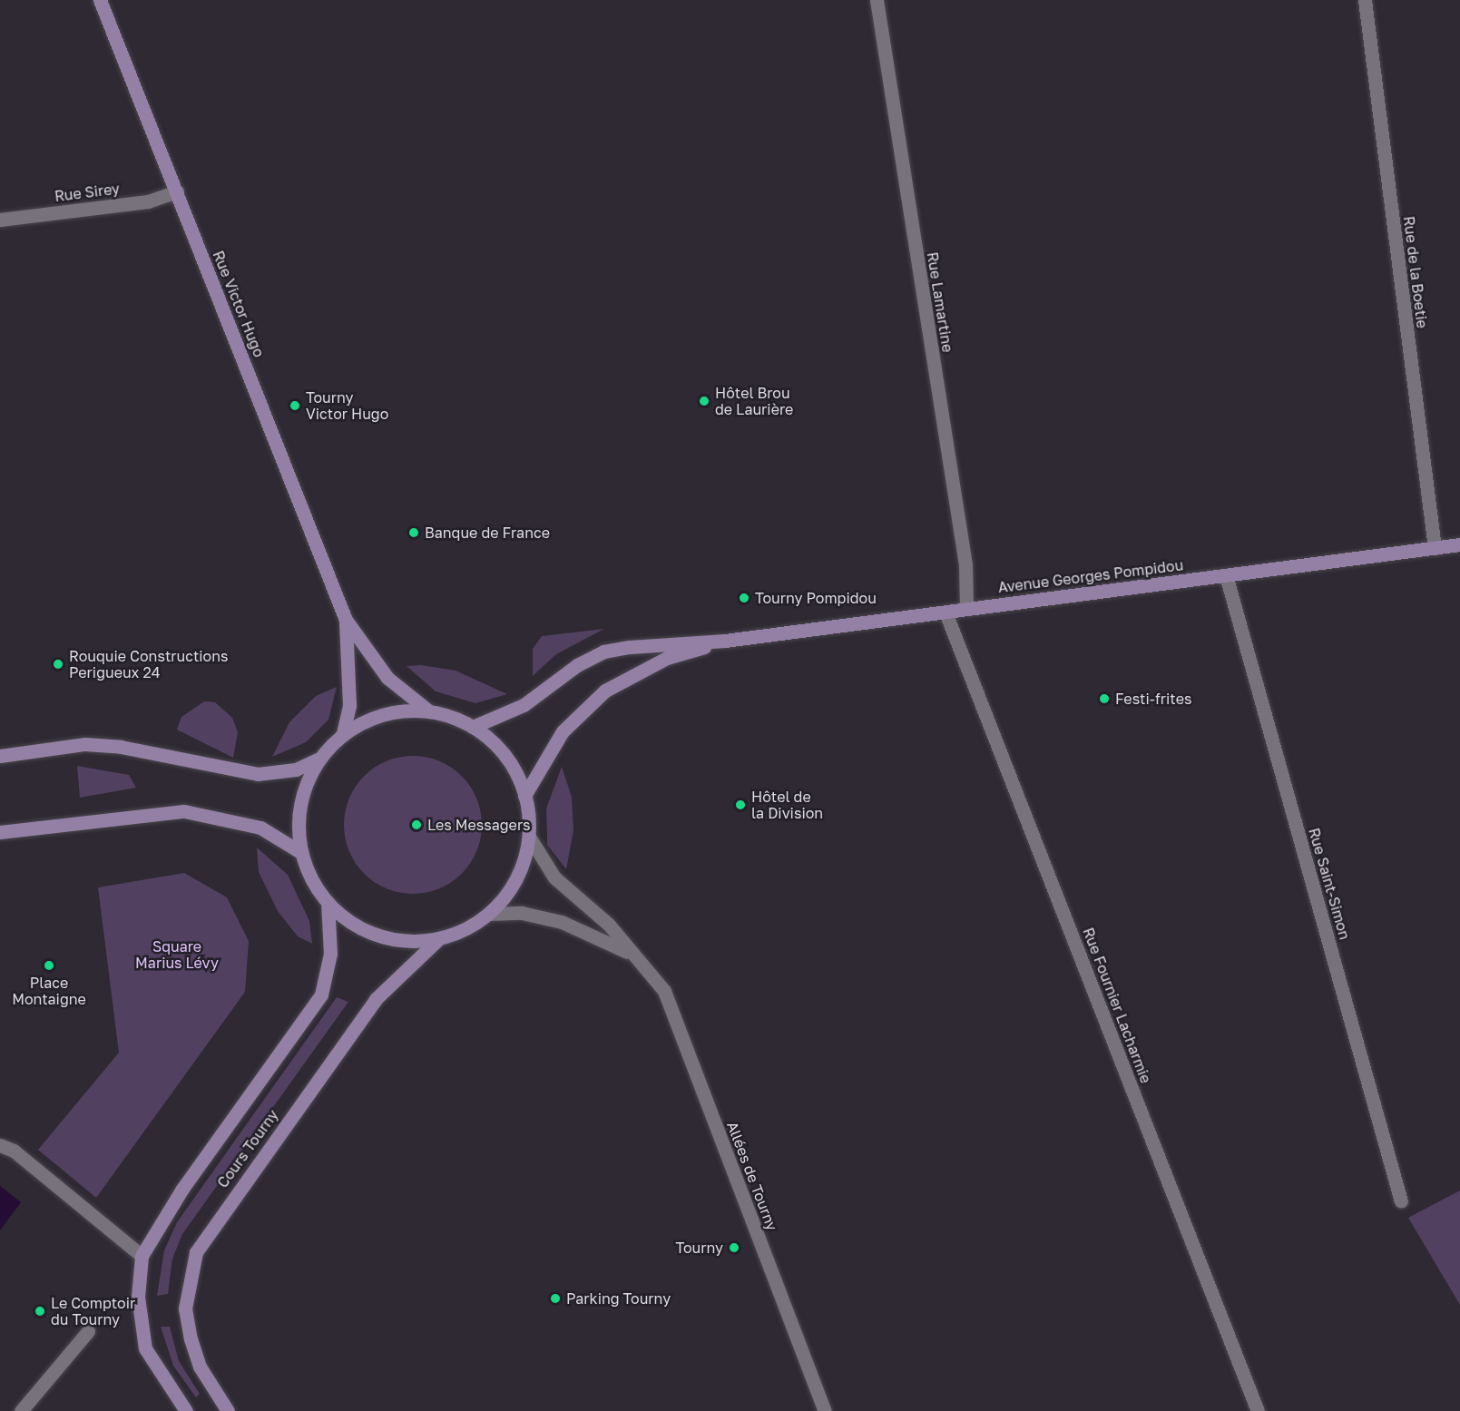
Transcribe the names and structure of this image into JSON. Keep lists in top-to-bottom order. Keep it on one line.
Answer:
{"streets":{"main road":["Rue Victor Hugo","Avenue Georges Pompidou","Cours Tourny"],"street":["Rue Sirey","Rue de la Boetie","Rue Lamartine","Rue Saint-Simon","Rue Fournier Lacharmie","Allées de Tourny"]},"crossings":[["Rue Sirey","Rue Victor Hugo"],["Rue de la Boetie","Avenue Georges Pompidou"],["Rue Lamartine","Avenue Georges Pompidou"],["Avenue Georges Pompidou","Rue Saint-Simon"],["Avenue Georges Pompidou","Rue Fournier Lacharmie"]],"parks":["Square Marius Lévy"],"places":["Hôtel Brou de Laurière","Tourny Victor Hugo","Banque de France","Tourny Pompidou","Rouquie Constructions Perigueux 24","Festi-frites","Hôtel de la Division","Les Messagers","Place Montaigne","Tourny","Parking Tourny","Le Comptoir du Tourny"]}
